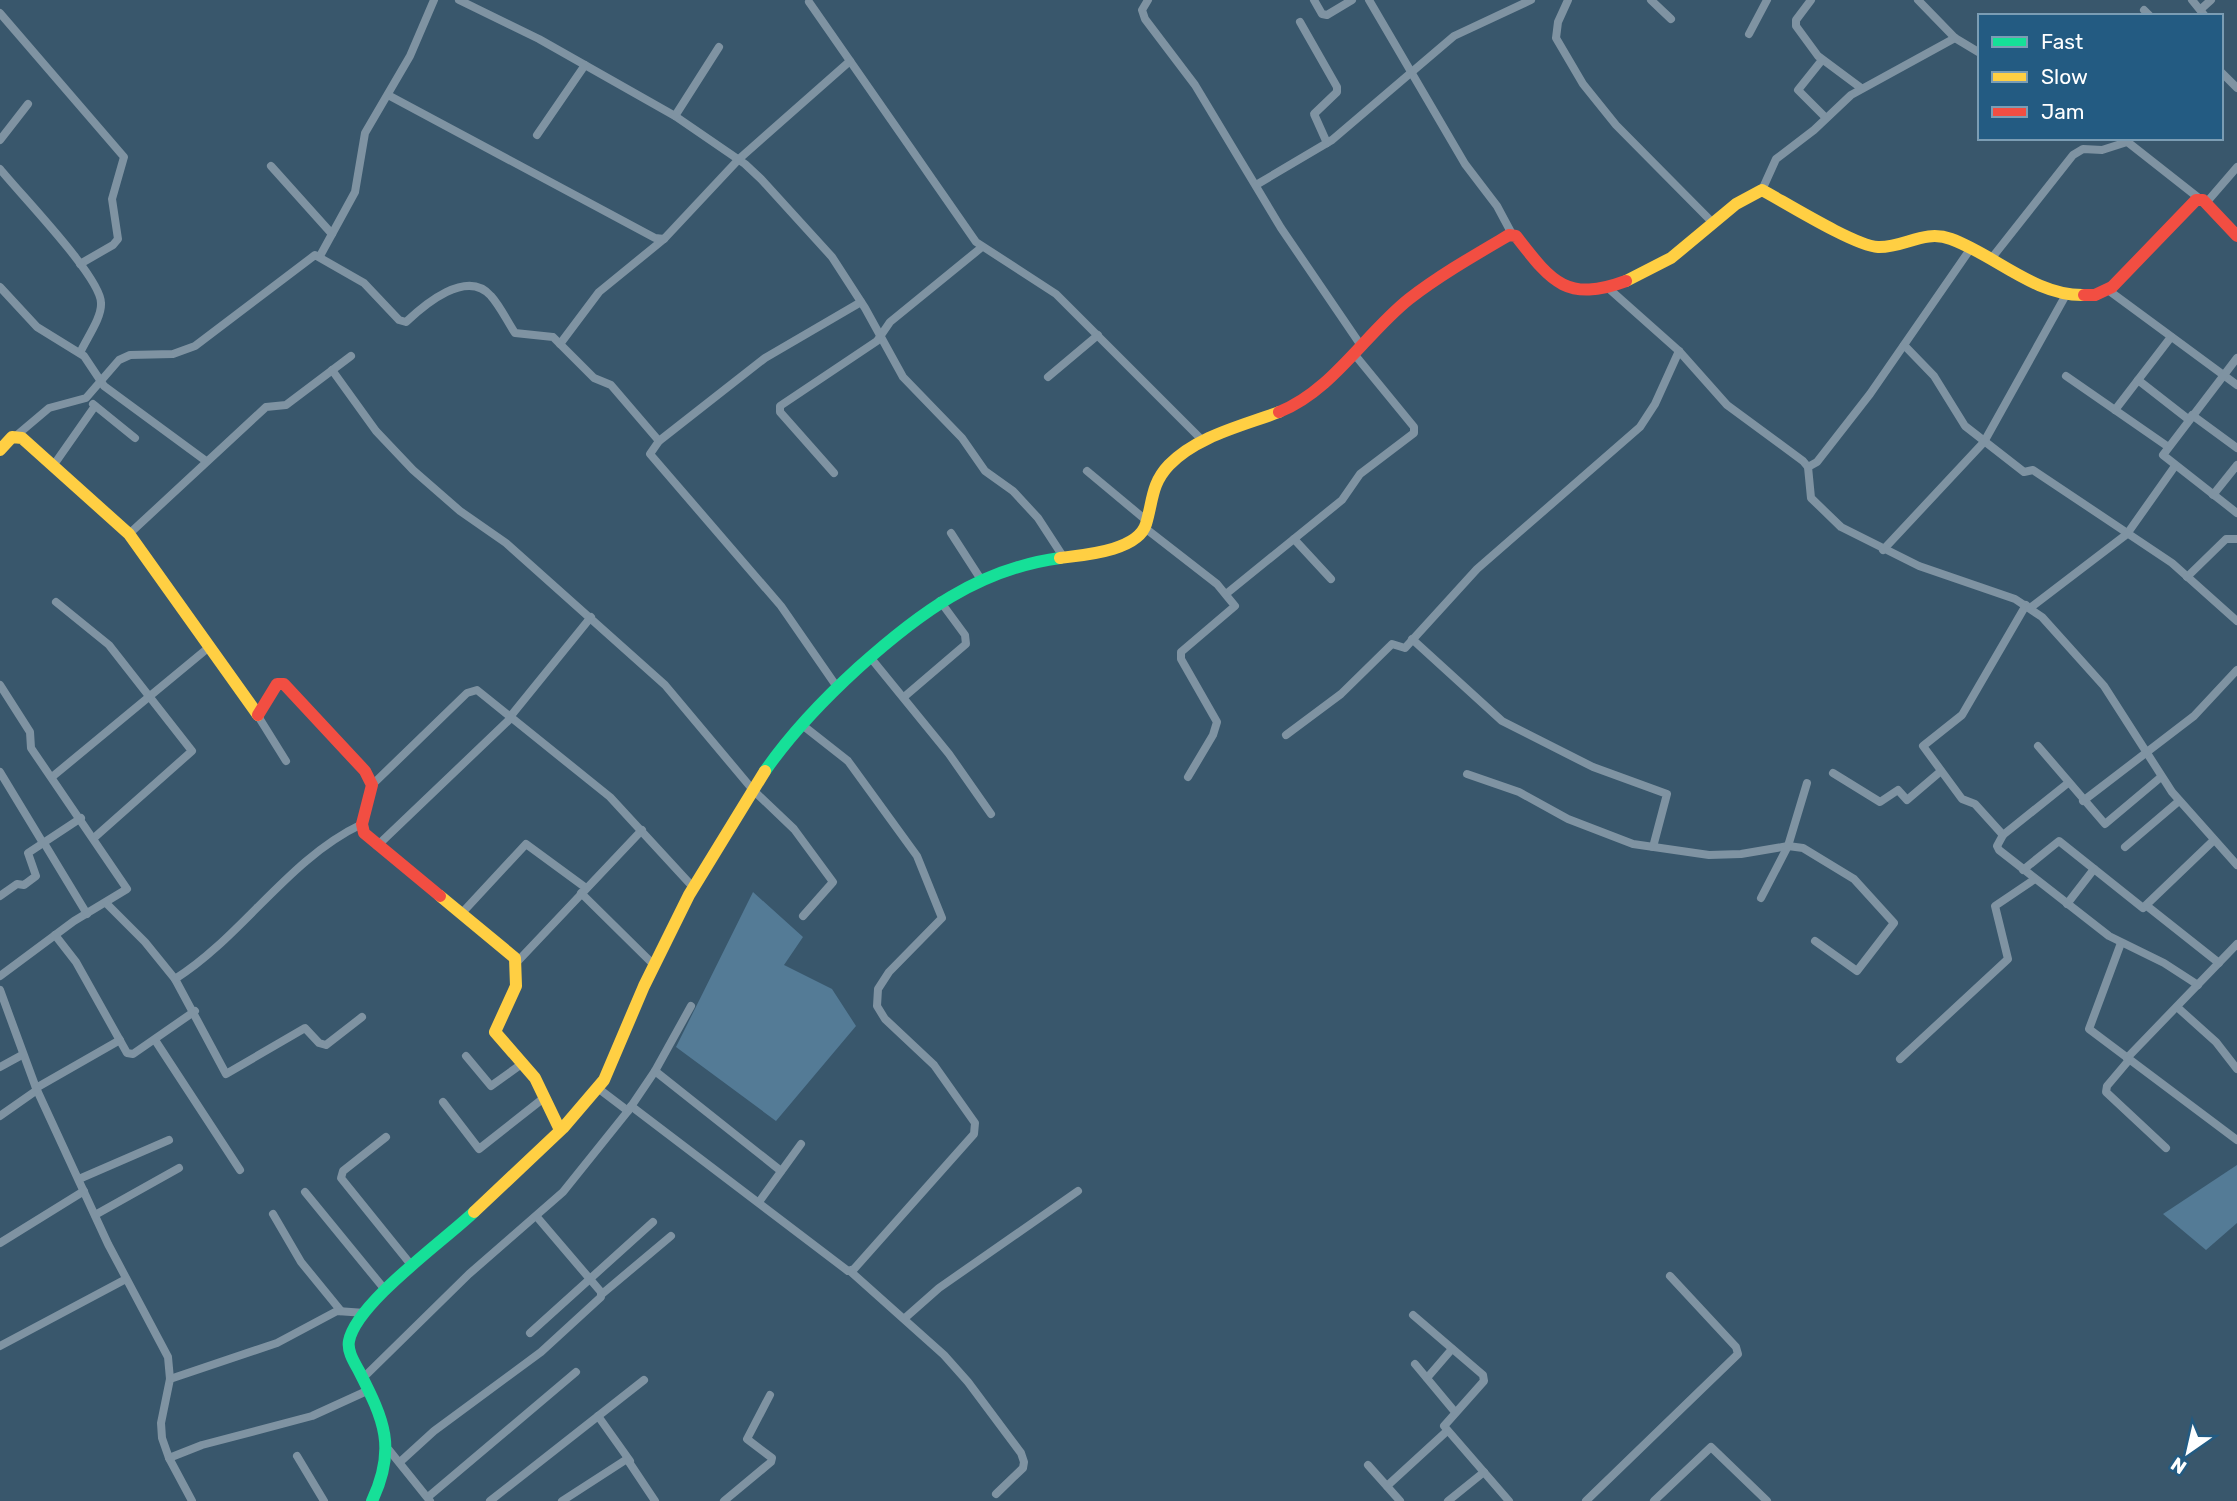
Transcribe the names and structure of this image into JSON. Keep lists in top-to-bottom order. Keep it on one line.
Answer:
{"legend":["Fast","Slow","Jam"],"north":"bottom left"}
